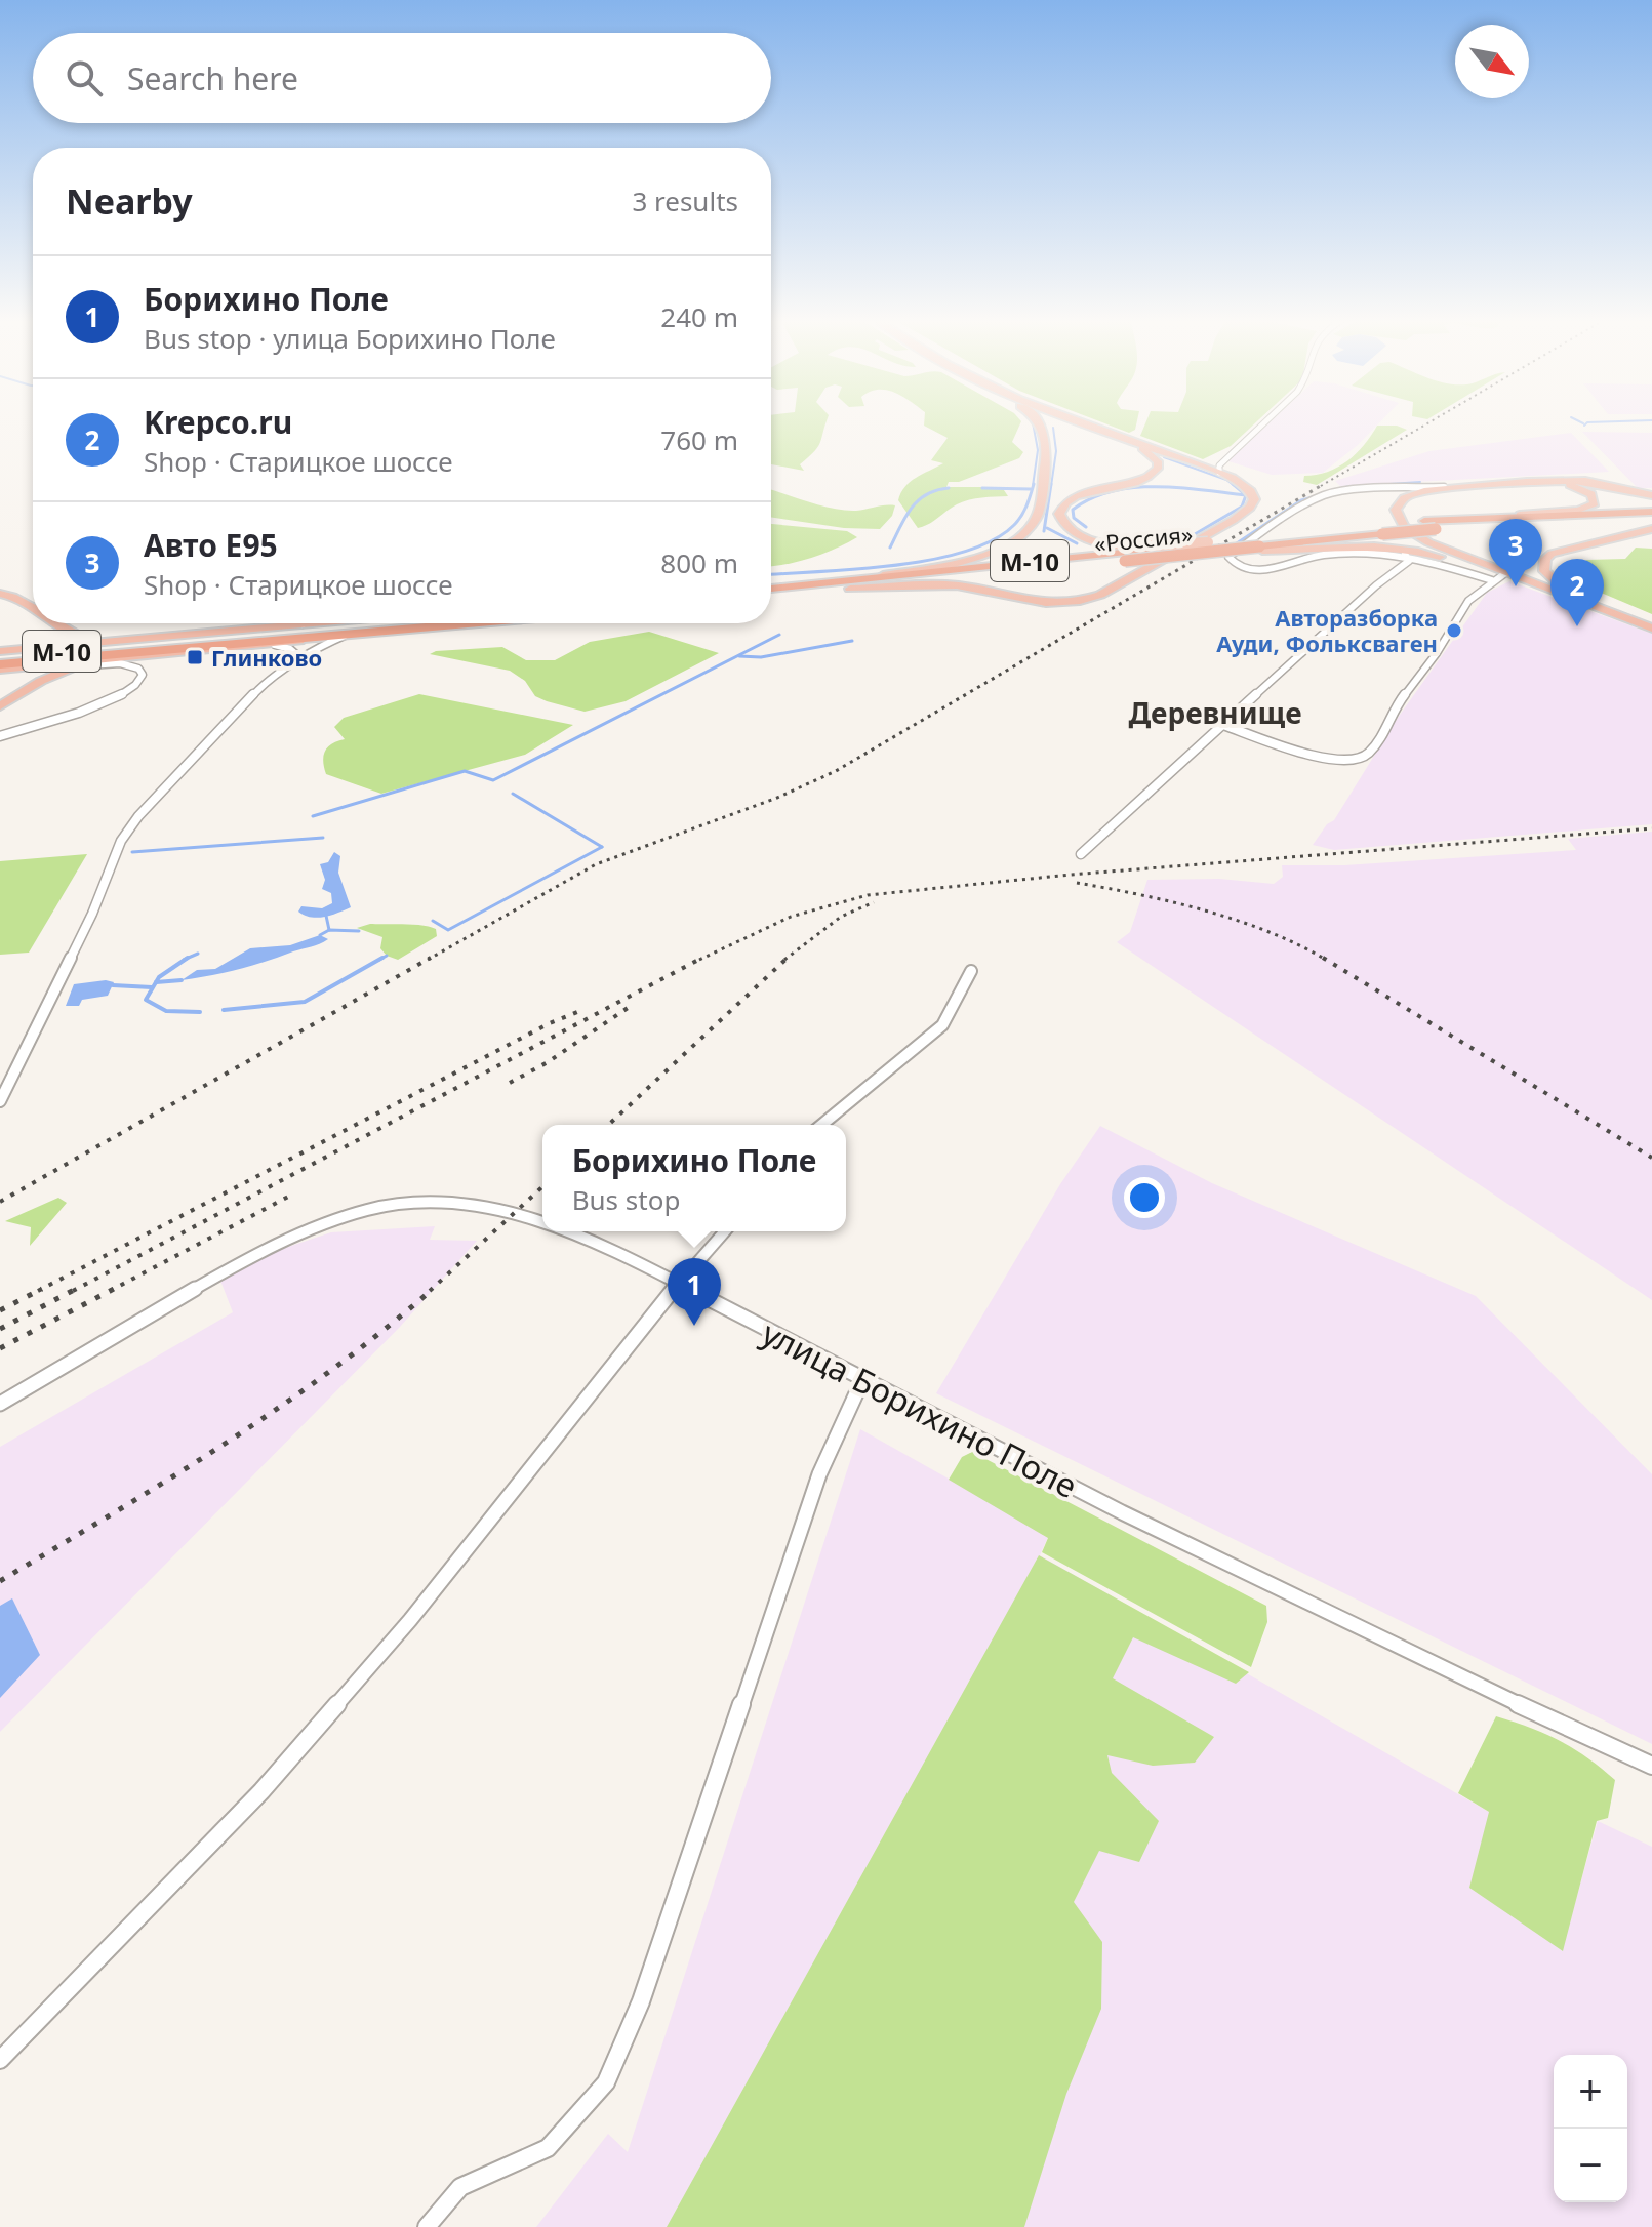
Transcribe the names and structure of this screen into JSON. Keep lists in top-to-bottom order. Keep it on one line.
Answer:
{"streets":{"highway":["«Россия»","М-10"],"street":["улица Борихино Поле"]},"crossings":[["«Россия»","М-10"]],"districts":["Деревнище"],"places":{"other":["Авторазборка Ауди, Фольксваген"],"transit":["Глинково"]},"north":"bottom right","page":{"search":"Search here","heading":["Nearby","3 results"],"list":[{"mark":"1","name":"Борихино Поле","note":"Bus stop · улица Борихино Поле","value":"240 m"},{"mark":"2","name":"Krepco.ru","note":"Shop · Старицкое шоссе","value":"760 m"},{"mark":"3","name":"Авто E95","note":"Shop · Старицкое шоссе","value":"800 m"}],"pins":["3","2","1"],"popup":["Борихино Поле","Bus stop"],"map_buttons":["+","−"]}}
